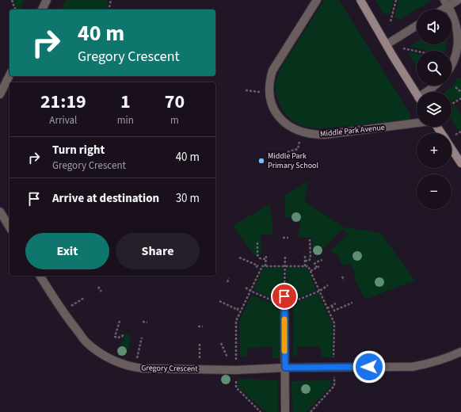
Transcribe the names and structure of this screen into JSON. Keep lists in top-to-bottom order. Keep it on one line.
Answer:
{"streets":{"street":["Middle Park Avenue","Gregory Crescent"]},"places":["Middle Park Primary School"],"page":{"map_buttons":["+","−"],"turn":["40 m","Gregory Crescent"],"eta":["21:19","Arrival","1","min","70","m"],"list":[{"name":"Turn right","note":"Gregory Crescent","value":"40 m"},{"name":"Arrive at destination","value":"30 m"}],"buttons":["Exit","Share"]}}
